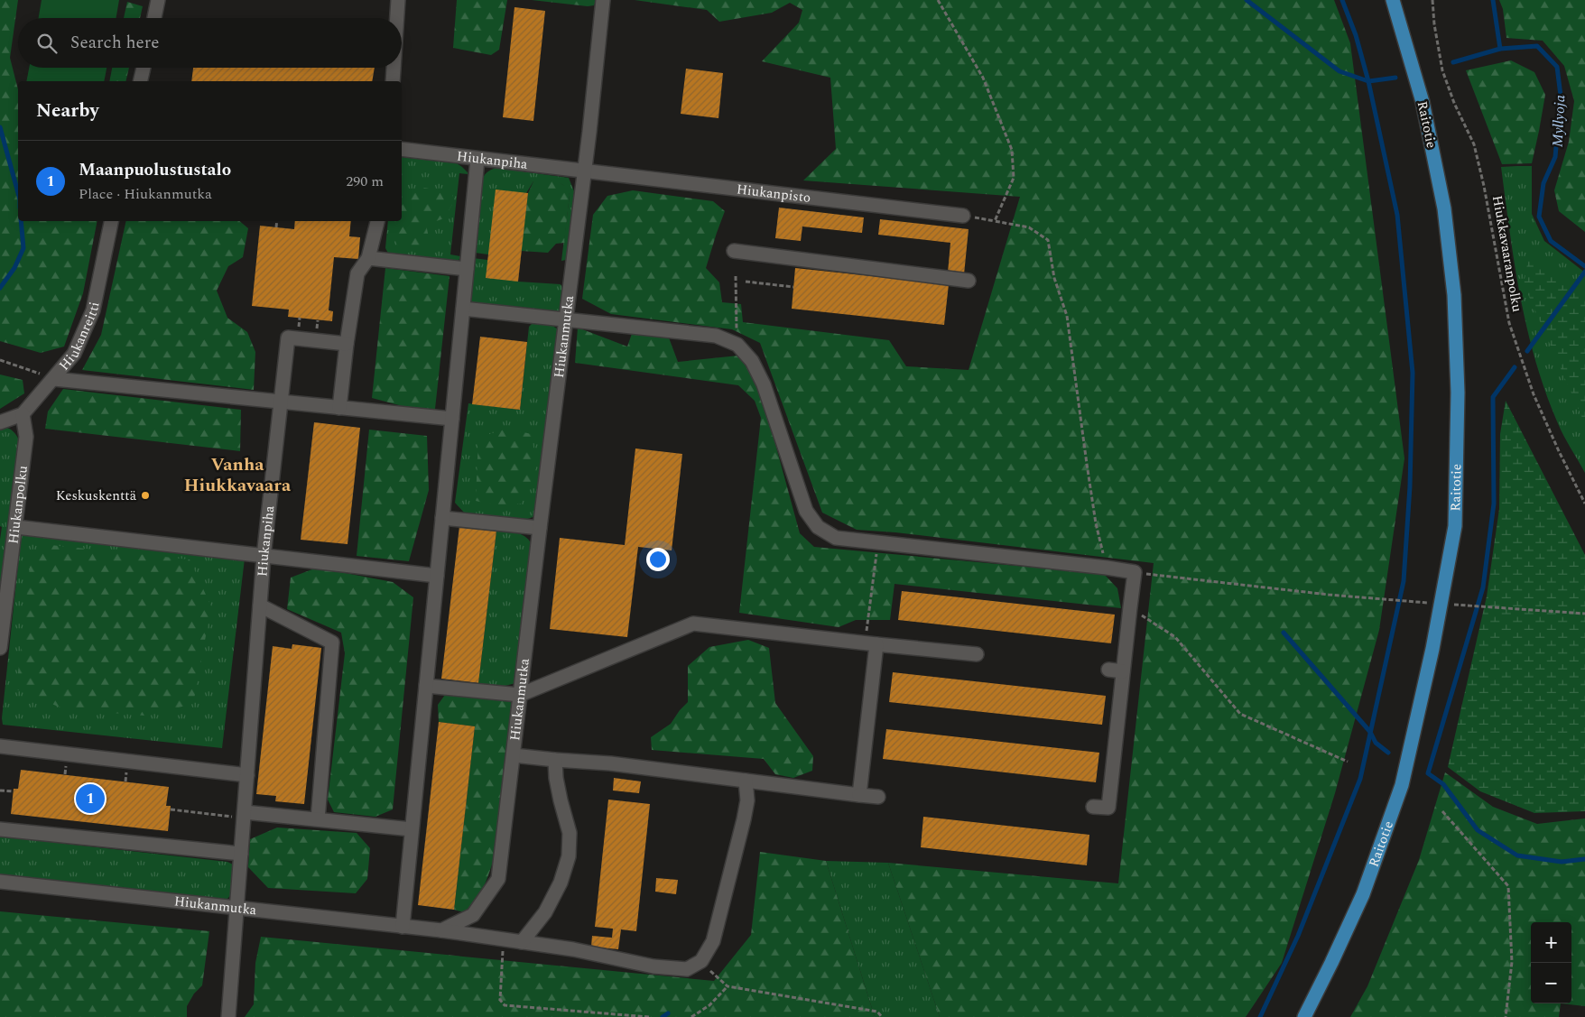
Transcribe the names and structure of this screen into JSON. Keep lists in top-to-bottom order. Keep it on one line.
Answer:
{"streets":{"main road":["Raitotie"],"street":["Hiukanpiha","Hiukanpisto","Hiukanreitti","Hiukanmutka","Hiukanpolku"],"path":["Hiukkavaaranpolku"]},"crossings":[["Hiukanpiha","Hiukanpisto"],["Hiukanpiha","Hiukanmutka"],["Hiukanpisto","Hiukanmutka"],["Hiukanreitti","Hiukanpolku"]],"districts":["Vanha Hiukkavaara"],"water":["Myllyoja"],"places":["Keskuskenttä"],"page":{"search":"Search here","heading":"Nearby","list":[{"mark":"1","name":"Maanpuolustustalo","note":"Place · Hiukanmutka","value":"290 m"}],"pins":"1","map_buttons":["+","−"]}}
